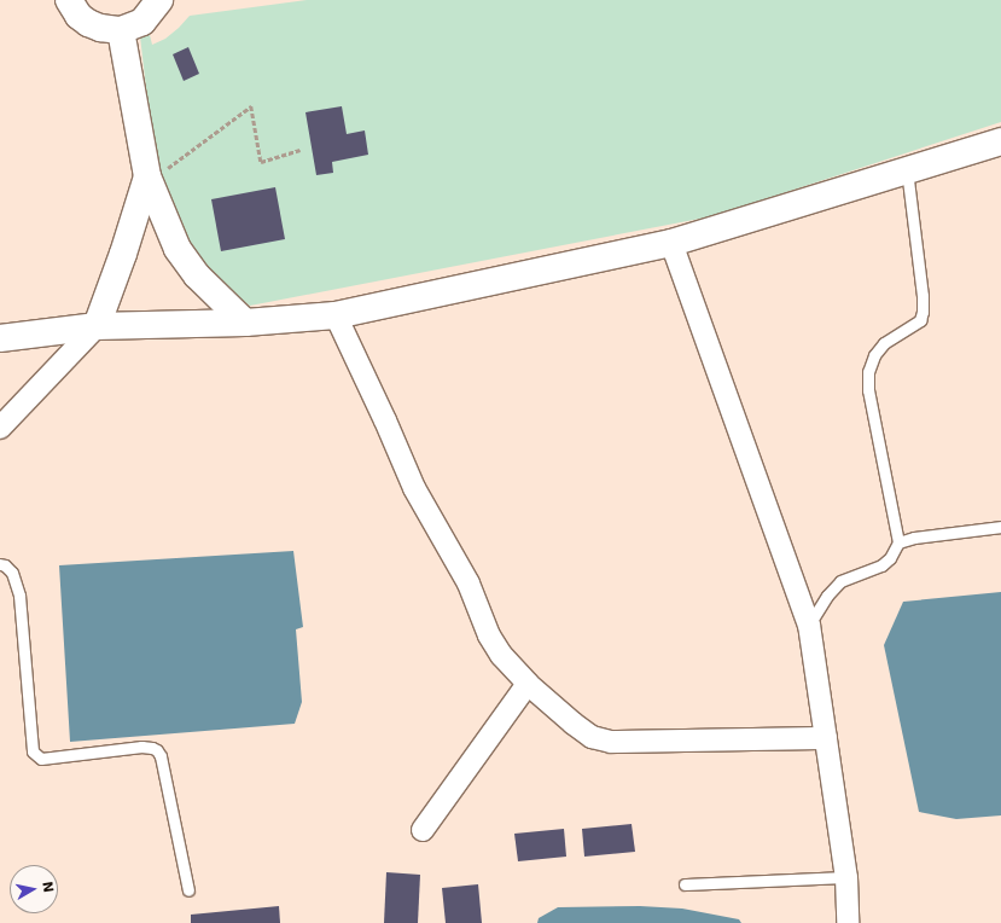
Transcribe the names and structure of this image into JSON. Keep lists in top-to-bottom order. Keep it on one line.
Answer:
{"north":"right"}
